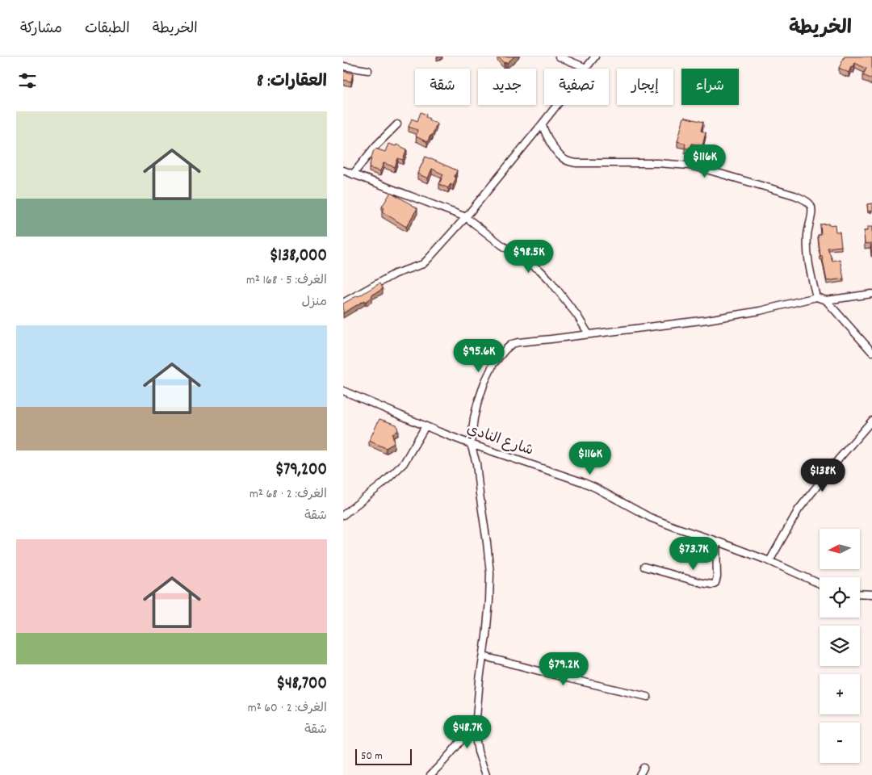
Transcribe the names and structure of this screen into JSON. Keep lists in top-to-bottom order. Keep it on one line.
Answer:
{"streets":{"street":["شارع النادي"]},"scale_bar":"50 m","north":"left","page":{"header":"الخريطة","nav":["الخريطة","الطبقات","مشاركة"],"heading":"العقارات: 8","chip":["شراء","إيجار","تصفية","جديد","شقة"],"list":[{"name":"$138,000","note":"الغرف: 5 · 168 m² · منزل"},{"name":"$79,200","note":"الغرف: 2 · 68 m² · شقة"},{"name":"$48,700","note":"الغرف: 2 · 60 m² · شقة"}],"price":["$116K","$98.5K","$95.6K","$116K","$138K","$73.7K","$79.2K","$48.7K"],"map_buttons":["+","−"],"scale":"50 m"}}
